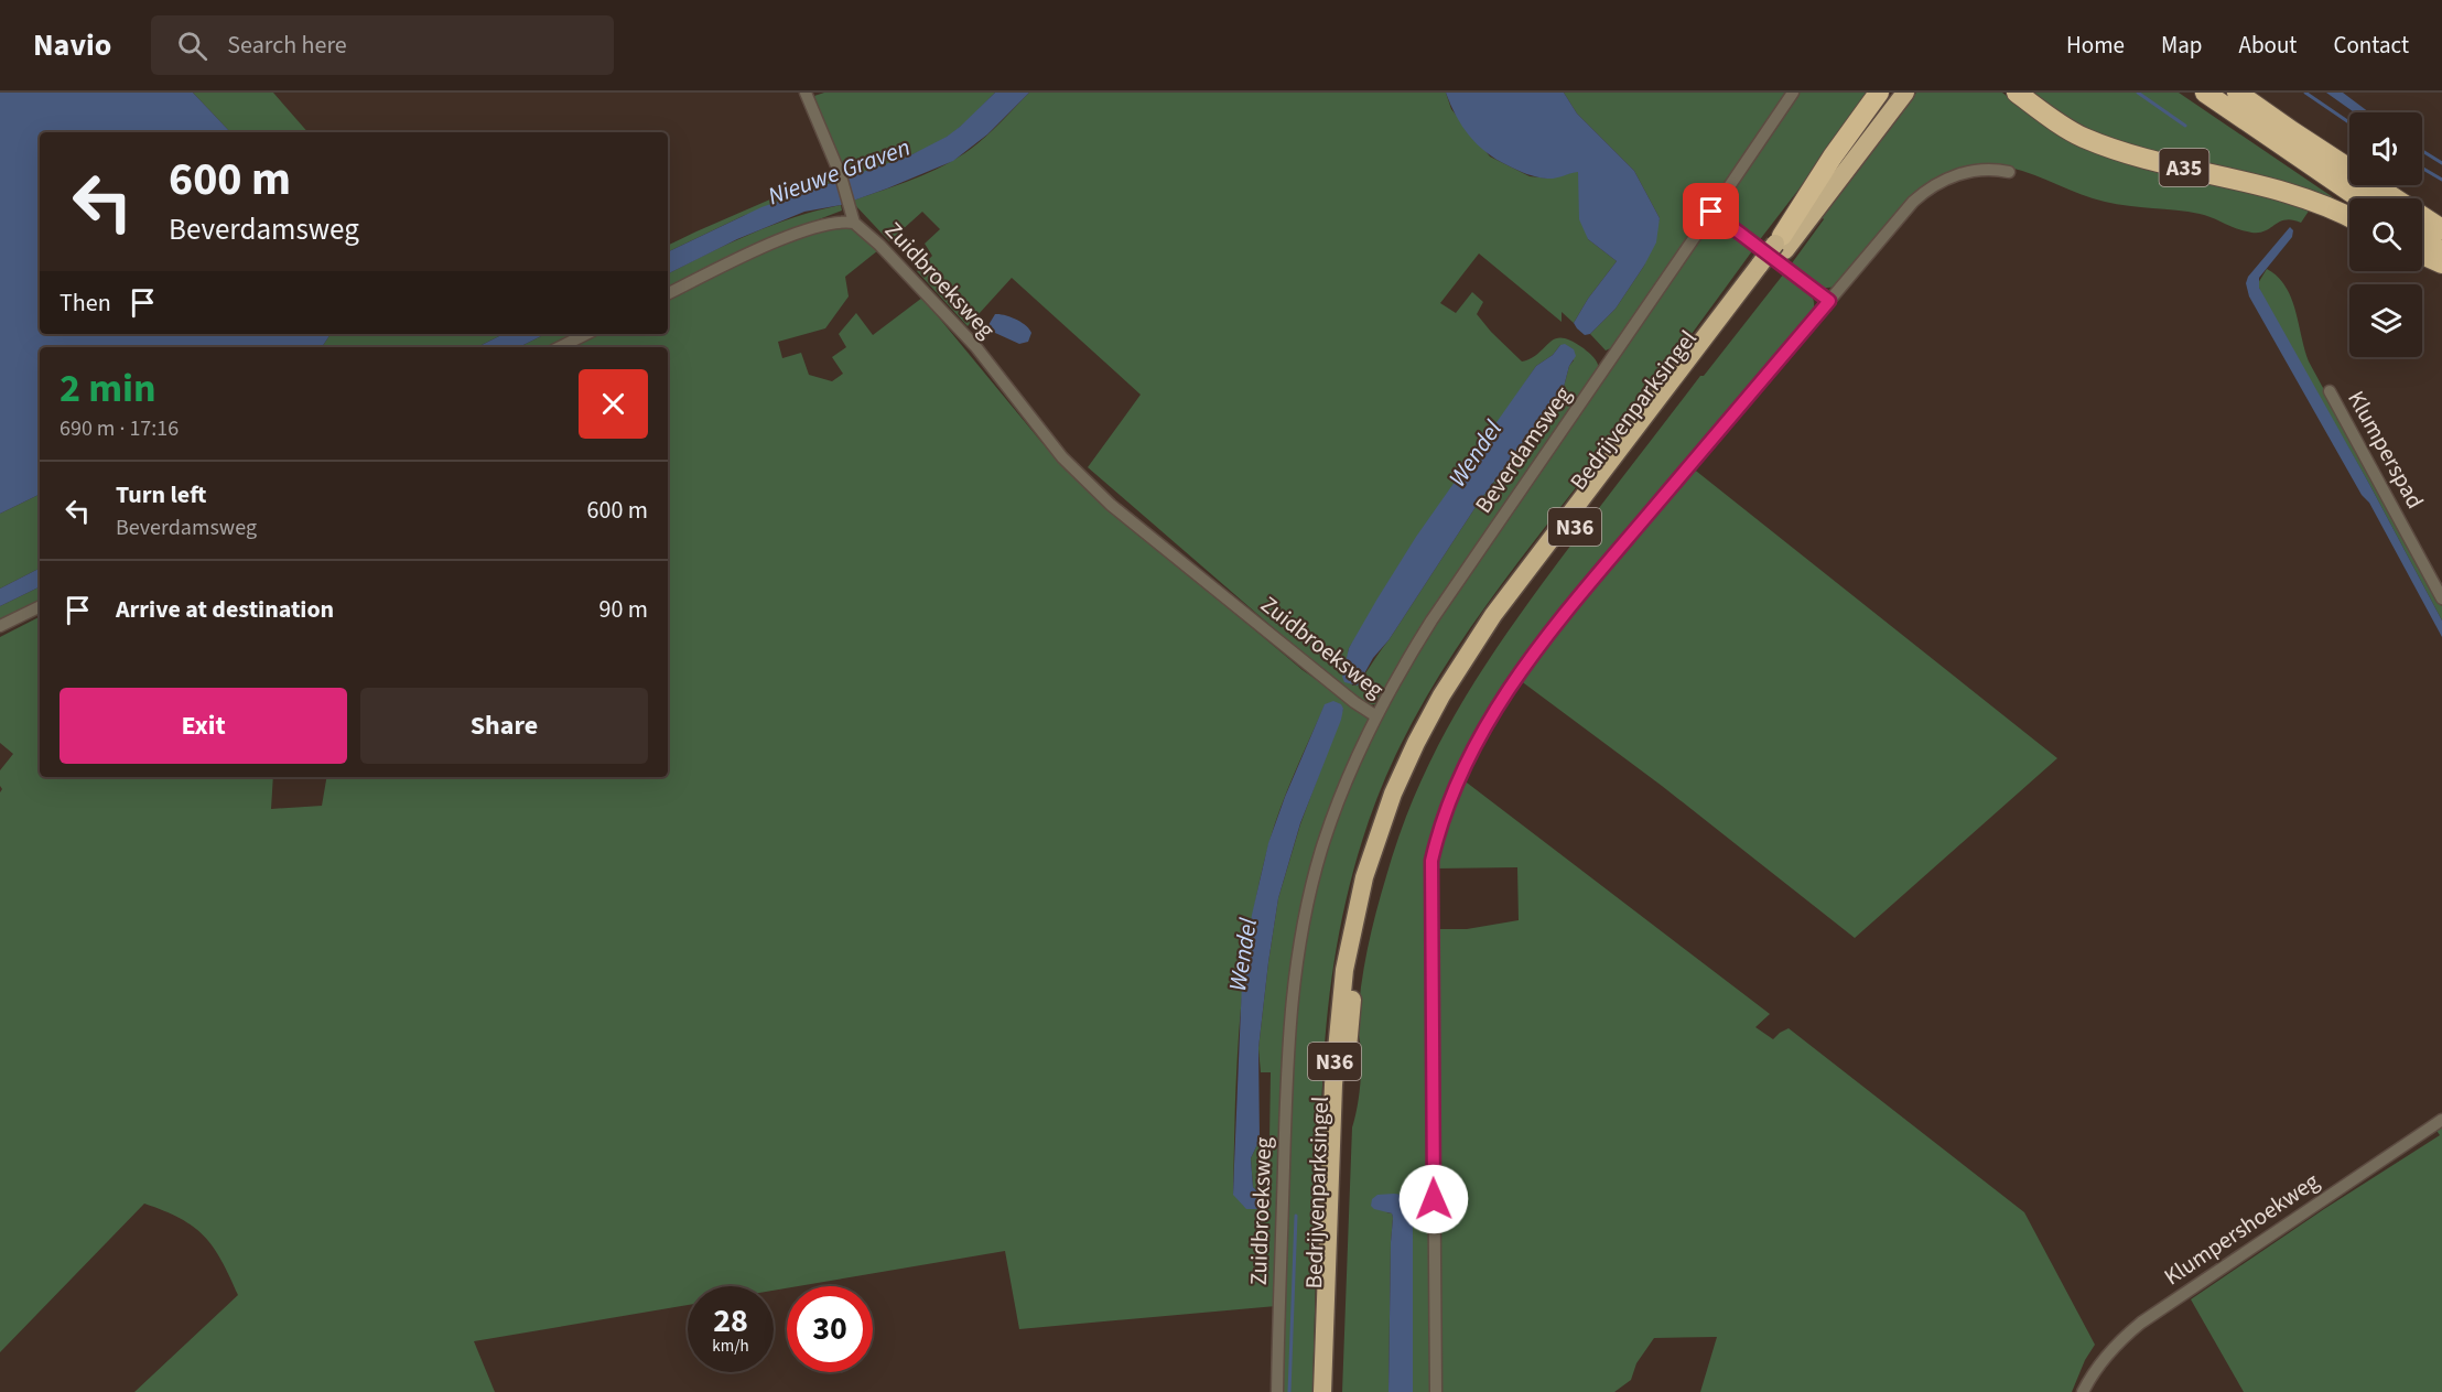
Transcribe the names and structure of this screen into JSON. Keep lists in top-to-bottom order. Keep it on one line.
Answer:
{"streets":{"highway":["A35","Bedrijvenparksingel","N36"],"street":["Zuidbroeksweg","Beverdamsweg","Klumperspad","Klumpershoekweg"]},"crossings":[["Zuidbroeksweg","Beverdamsweg"]],"water":["Nieuwe Graven","Wendel"],"page":{"header":"Navio","search":"Search here","nav":["Home","Map","About","Contact"],"turn":["600 m","Beverdamsweg"],"then":"Then","heading":["2 min","690 m · 17:16"],"list":[{"name":"Turn left","note":"Beverdamsweg","value":"600 m"},{"name":"Arrive at destination","value":"90 m"}],"buttons":["Exit","Share"],"speed":"28 km/h","limit":"30"}}
